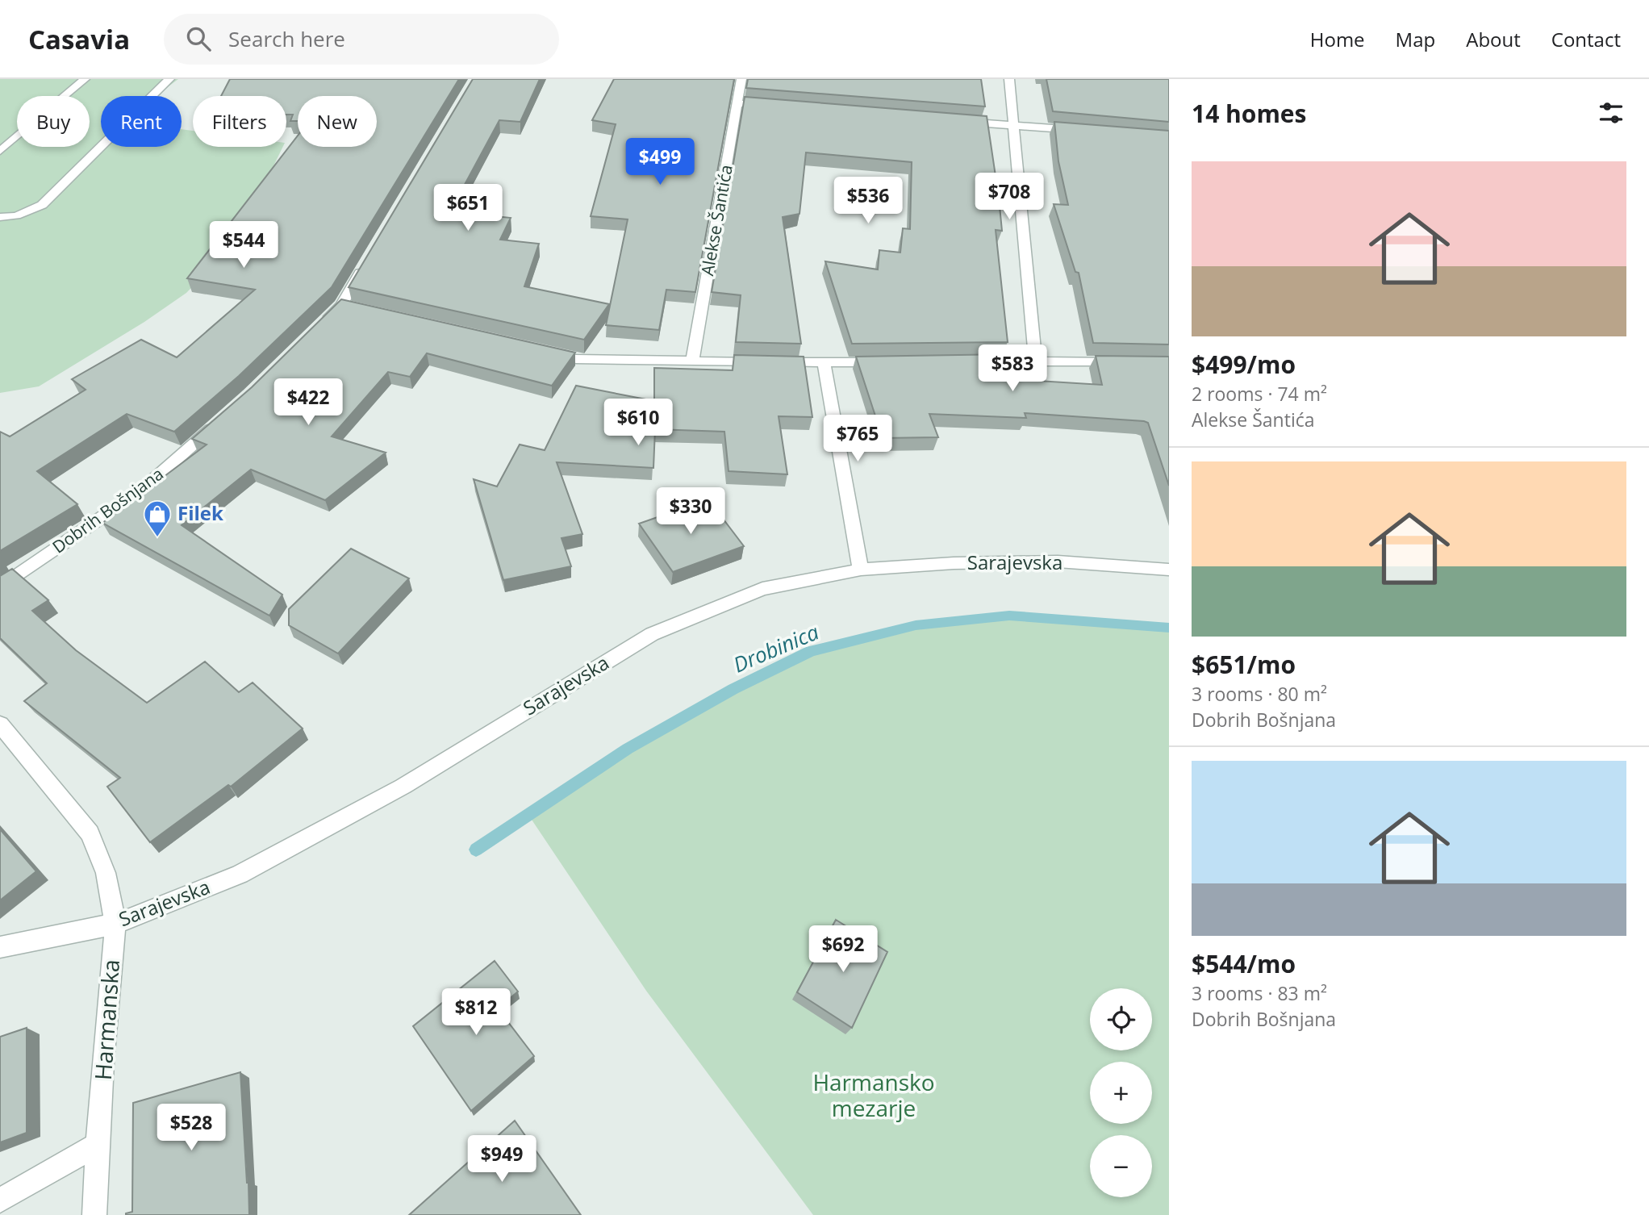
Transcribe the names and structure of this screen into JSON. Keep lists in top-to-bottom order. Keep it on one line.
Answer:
{"streets":{"street":["Alekse Šantića","Dobrih Bošnjana","Sarajevska","Harmanska"]},"crossings":[["Sarajevska","Harmanska"]],"water":["Drobinica"],"parks":["Harmansko mezarje"],"places":{"shop":["Filek"]},"page":{"header":"Casavia","search":"Search here","nav":["Home","Map","About","Contact"],"heading":"14 homes","chip":["Buy","Rent","Filters","New"],"price":["$499","$708","$536","$651","$544","$583","$422","$610","$765","$330","$692","$812","$528","$949"],"list":[{"name":"$499/mo","note":"2 rooms · 74 m² · Alekse Šantića"},{"name":"$651/mo","note":"3 rooms · 80 m² · Dobrih Bošnjana"},{"name":"$544/mo","note":"3 rooms · 83 m² · Dobrih Bošnjana"}],"map_buttons":["+","−"]}}
